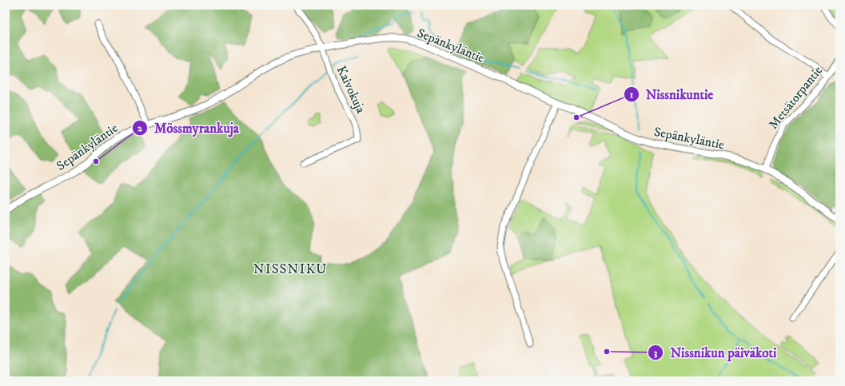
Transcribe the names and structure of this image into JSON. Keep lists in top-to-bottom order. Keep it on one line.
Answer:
{"streets":{"street":["Sepänkyläntie","Kaivokuja","Metsätorpantie"]},"crossings":[["Sepänkyläntie","Kaivokuja"],["Sepänkyläntie","Metsätorpantie"]],"districts":["NISSNIKU"],"places":["Nissnikuntie","Mössmyrankuja","Nissnikun päiväkoti"]}
